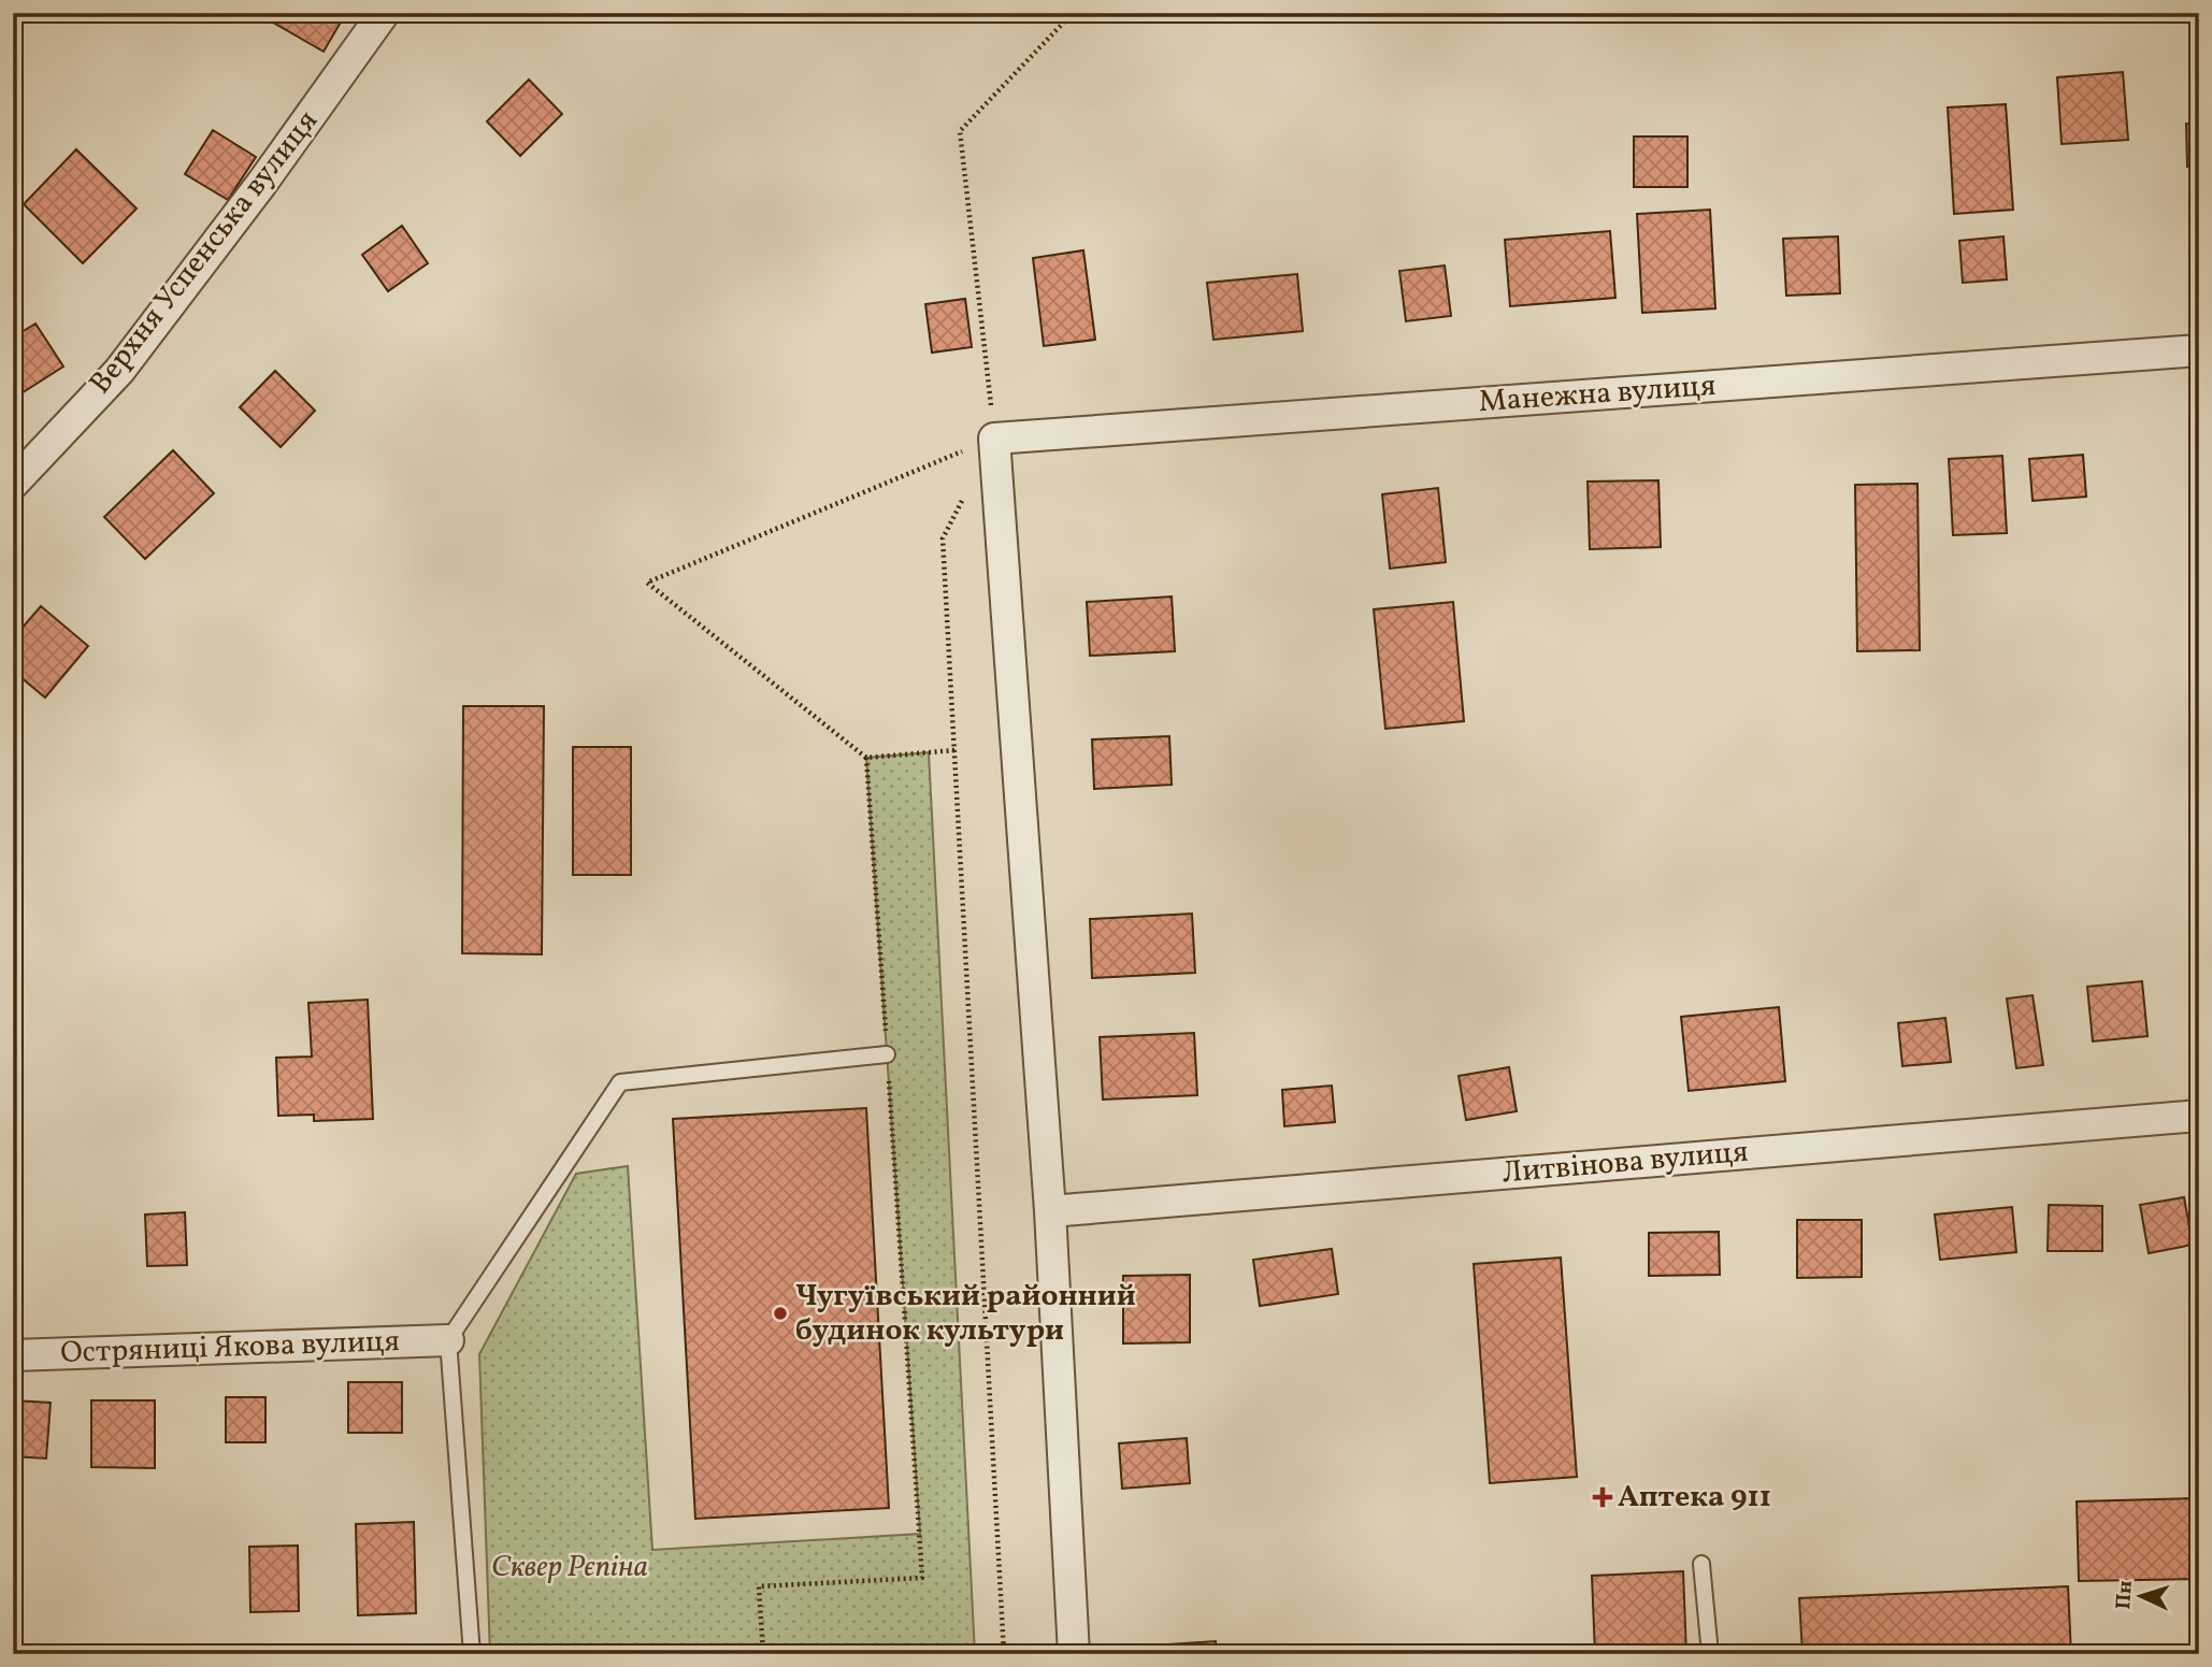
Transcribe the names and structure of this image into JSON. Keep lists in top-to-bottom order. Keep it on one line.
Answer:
{"streets":{"street":["Верхня Успенська вулиця","Манежна вулиця","Литвінова вулиця","Остряниці Якова вулиця"]},"parks":["Сквер Рєпіна"],"places":{"other":["Чугуївський районний будинок культури"],"health":["Аптека 911"]},"north":"left"}
